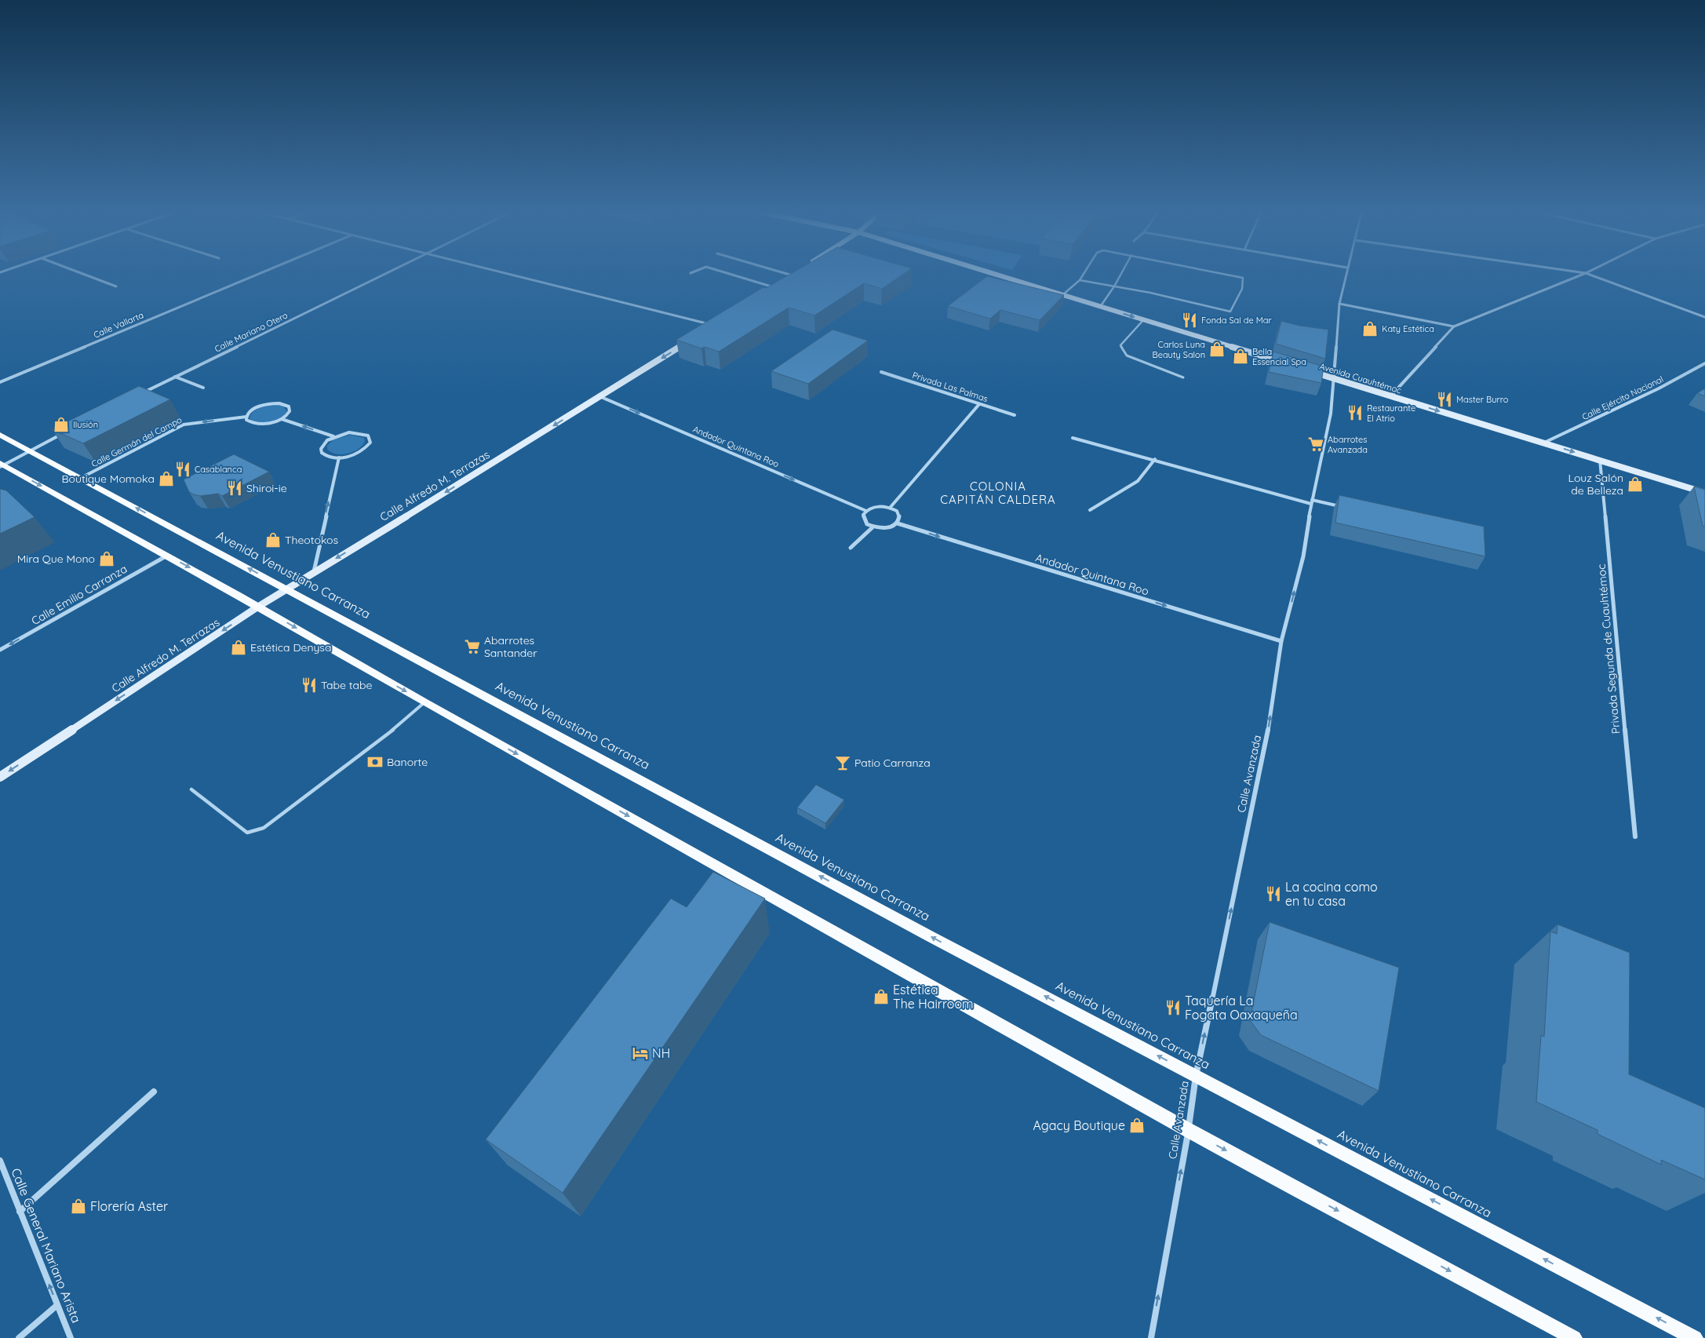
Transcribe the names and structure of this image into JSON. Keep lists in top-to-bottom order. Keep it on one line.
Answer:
{"streets":{"main road":["Avenida Venustiano Carranza"],"street":["Calle Vallarta","Calle Mariano Otero","Avenida Cuauhtémoc","Privada Las Palmas","Calle Ejército Nacional","Calle Germán del Campo","Andador Quintana Roo","Calle Alfredo M. Terrazas","Calle Emilio Carranza","Privada Segunda de Cuauhtémoc","Calle Avanzada","Calle General Mariano Arista"]},"crossings":[["Avenida Cuauhtémoc","Calle Ejército Nacional"],["Avenida Cuauhtémoc","Privada Segunda de Cuauhtémoc"],["Avenida Cuauhtémoc","Calle Avanzada"],["Calle Germán del Campo","Avenida Venustiano Carranza"],["Andador Quintana Roo","Calle Alfredo M. Terrazas"],["Andador Quintana Roo","Calle Avanzada"],["Calle Alfredo M. Terrazas","Avenida Venustiano Carranza"],["Avenida Venustiano Carranza","Calle Avanzada"]],"one_way":["Avenida Cuauhtémoc","Calle Germán del Campo","Andador Quintana Roo","Calle Alfredo M. Terrazas","Calle Emilio Carranza","Calle Avanzada","Calle General Mariano Arista"],"districts":["COLONIA CAPITÁN CALDERA"],"places":{"restaurant":["Fonda Sal de Mar","Master Burro","Restaurante El Atrio","Casablanca","Shiroi-ie","Tabe tabe","La cocina como en tu casa","Taquería La Fogata Oaxaqueña"],"shop":["Katy Estética","Carlos Luna Beauty Salon","Bella Essencial Spa","Ilusión","Boutique Momoka","Louz Salón de Belleza","Theotokos","Mira Que Mono","Estética Denysa","Estética The Hairroom","Agacy Boutique","Florería Aster"],"supermarket":["Abarrotes Avanzada","Abarrotes Santander"],"bank":["Banorte"],"bar":["Patio Carranza"],"hotel":["NH"]}}
